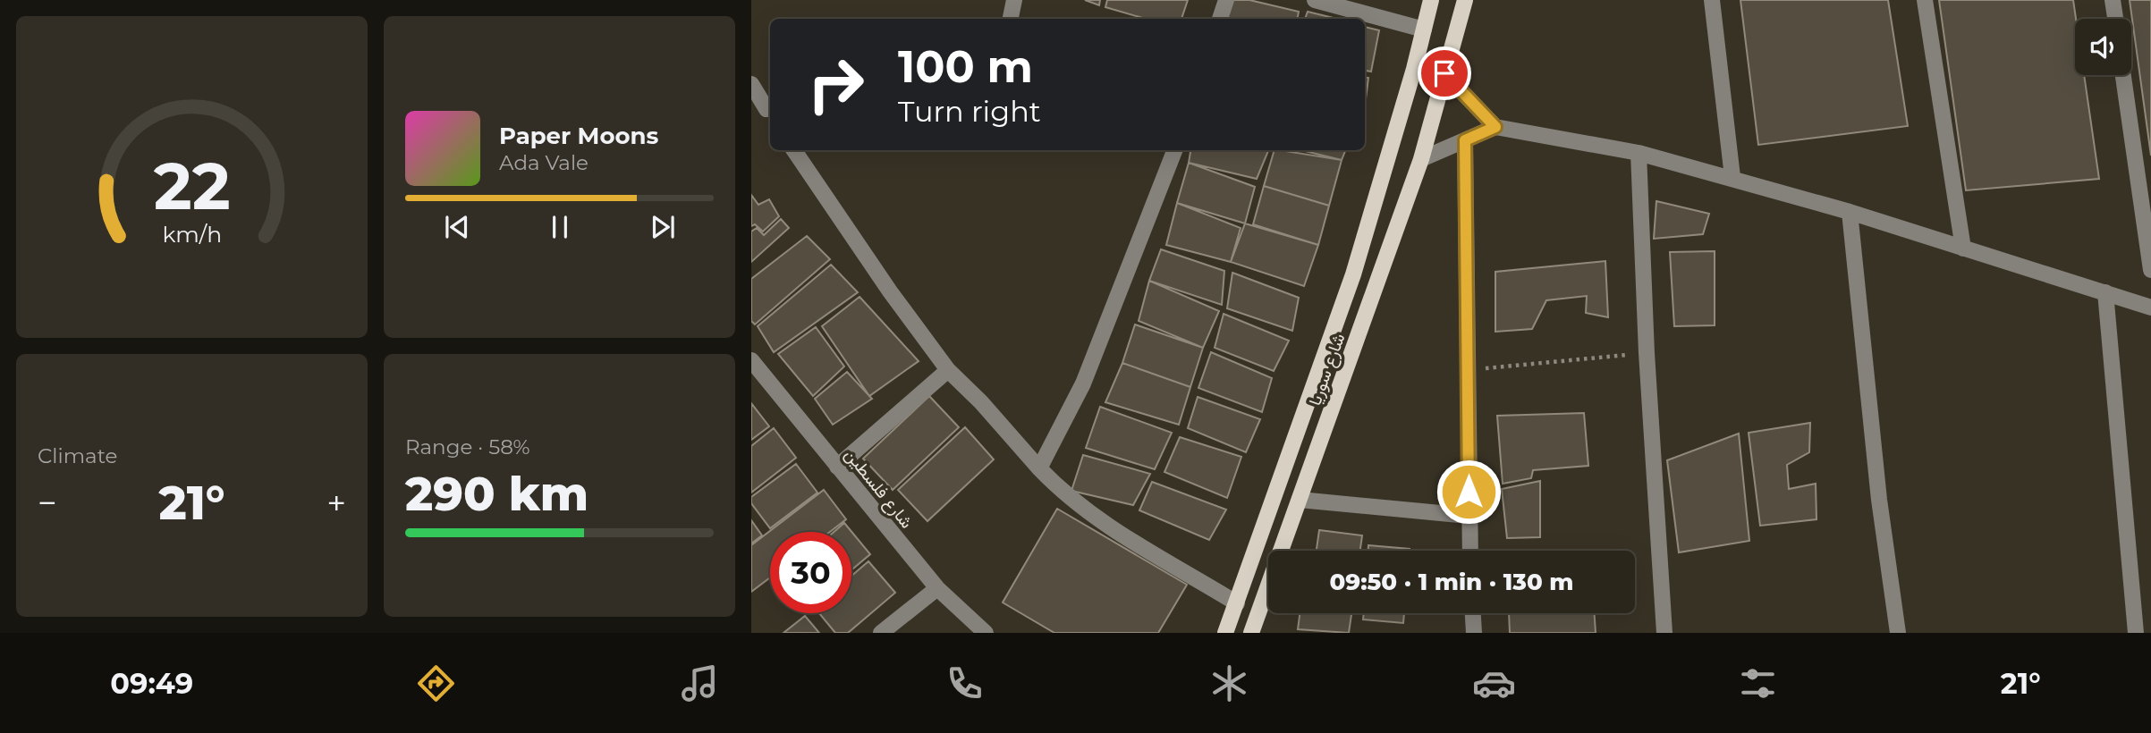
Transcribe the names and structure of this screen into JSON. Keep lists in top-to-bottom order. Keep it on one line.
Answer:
{"streets":{"main road":["شارع سوريا"],"street":["شارع فلسطين"]},"page":{"turn":["100 m","Turn right"],"song":["Paper Moons","Ada Vale"],"tile":["Climate",["Range · 58%","290 km"]],"heat":["−","21°","+"],"limit":"30","trip":"09:50 · 1 min · 130 m","tabs":["09:49","21°"],"gauge":["22","km/h"]}}
